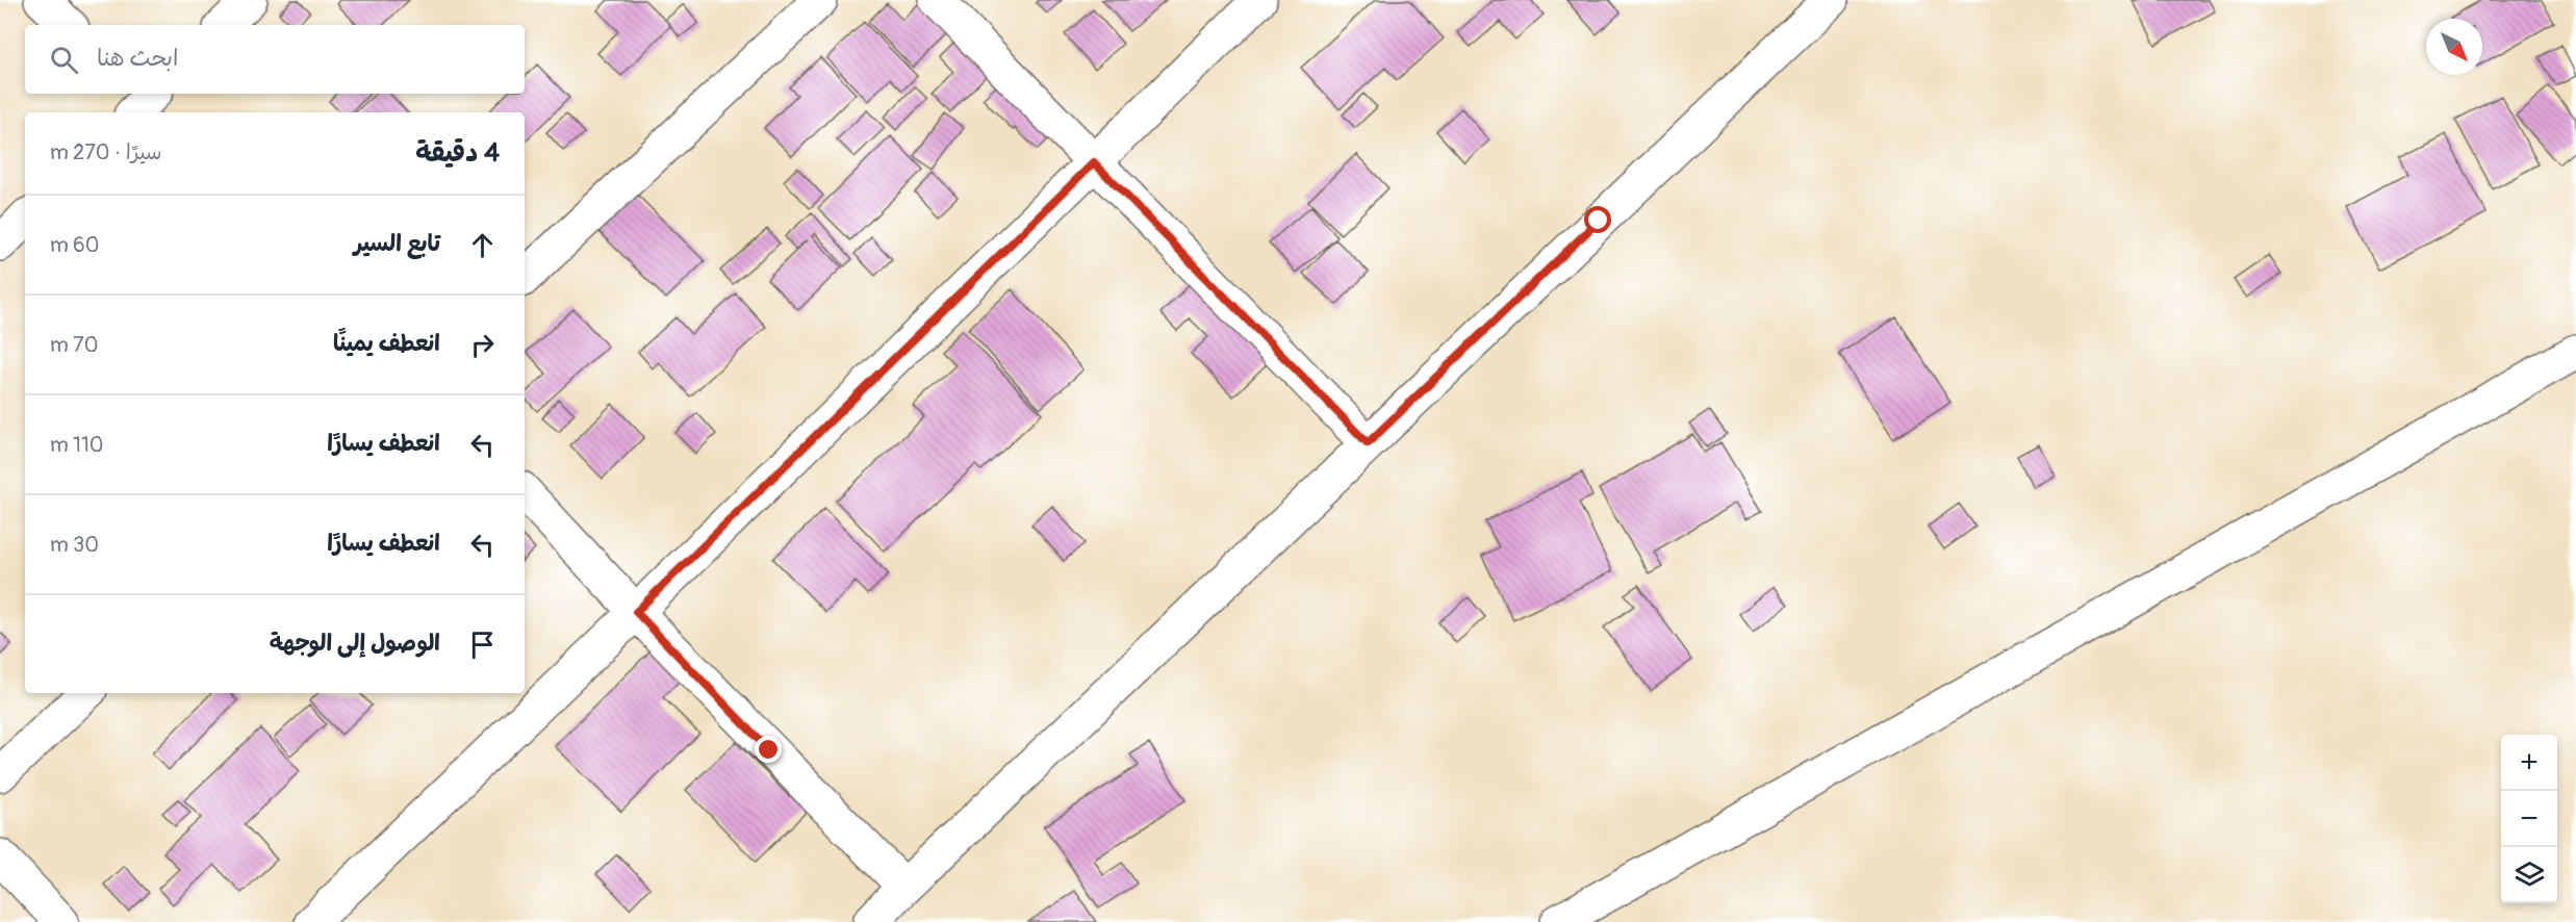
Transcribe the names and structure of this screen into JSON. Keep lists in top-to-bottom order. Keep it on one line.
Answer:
{"north":"bottom right","page":{"search":"ابحث هنا","heading":["4 دقيقة","سيرًا · 270 m"],"list":[["تابع السير","60 m"],["انعطف يمينًا","70 m"],["انعطف يسارًا","110 m"],["انعطف يسارًا","30 m"],"الوصول إلى الوجهة"],"map_buttons":["+","−"]}}
